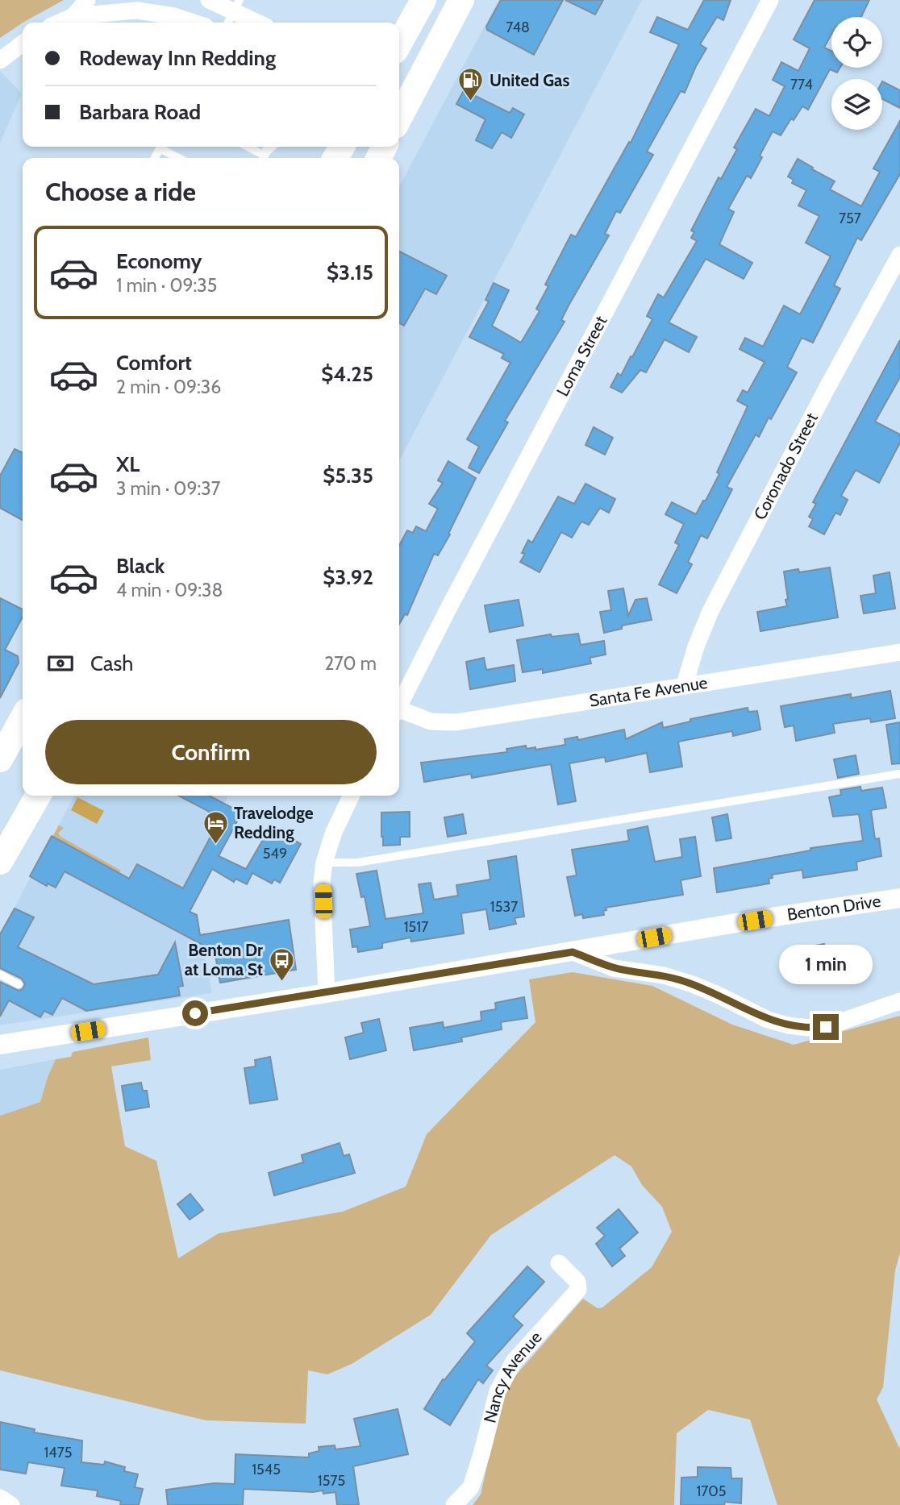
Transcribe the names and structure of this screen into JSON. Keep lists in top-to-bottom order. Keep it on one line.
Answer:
{"streets":{"street":["Loma Street","Coronado Street","Santa Fe Avenue","Benton Drive","Nancy Avenue"]},"crossings":[["Coronado Street","Santa Fe Avenue"]],"places":{"fuel station":["United Gas"],"hotel":["Travelodge Redding"],"bus stop":["Benton Dr at Loma St"]},"house_numbers":["748","774","757","549","1537","1517","1475","1545","1575","1705"],"page":{"banner":["Rodeway Inn Redding","Barbara Road"],"heading":"Choose a ride","list":[{"name":"Economy","note":"1 min · 09:35","value":"$3.15"},{"name":"Comfort","note":"2 min · 09:36","value":"$4.25"},{"name":"XL","note":"3 min · 09:37","value":"$5.35"},{"name":"Black","note":"4 min · 09:38","value":"$3.92"}],"pay":["Cash","270 m"],"buttons":"Confirm","bubble":"1 min"}}
